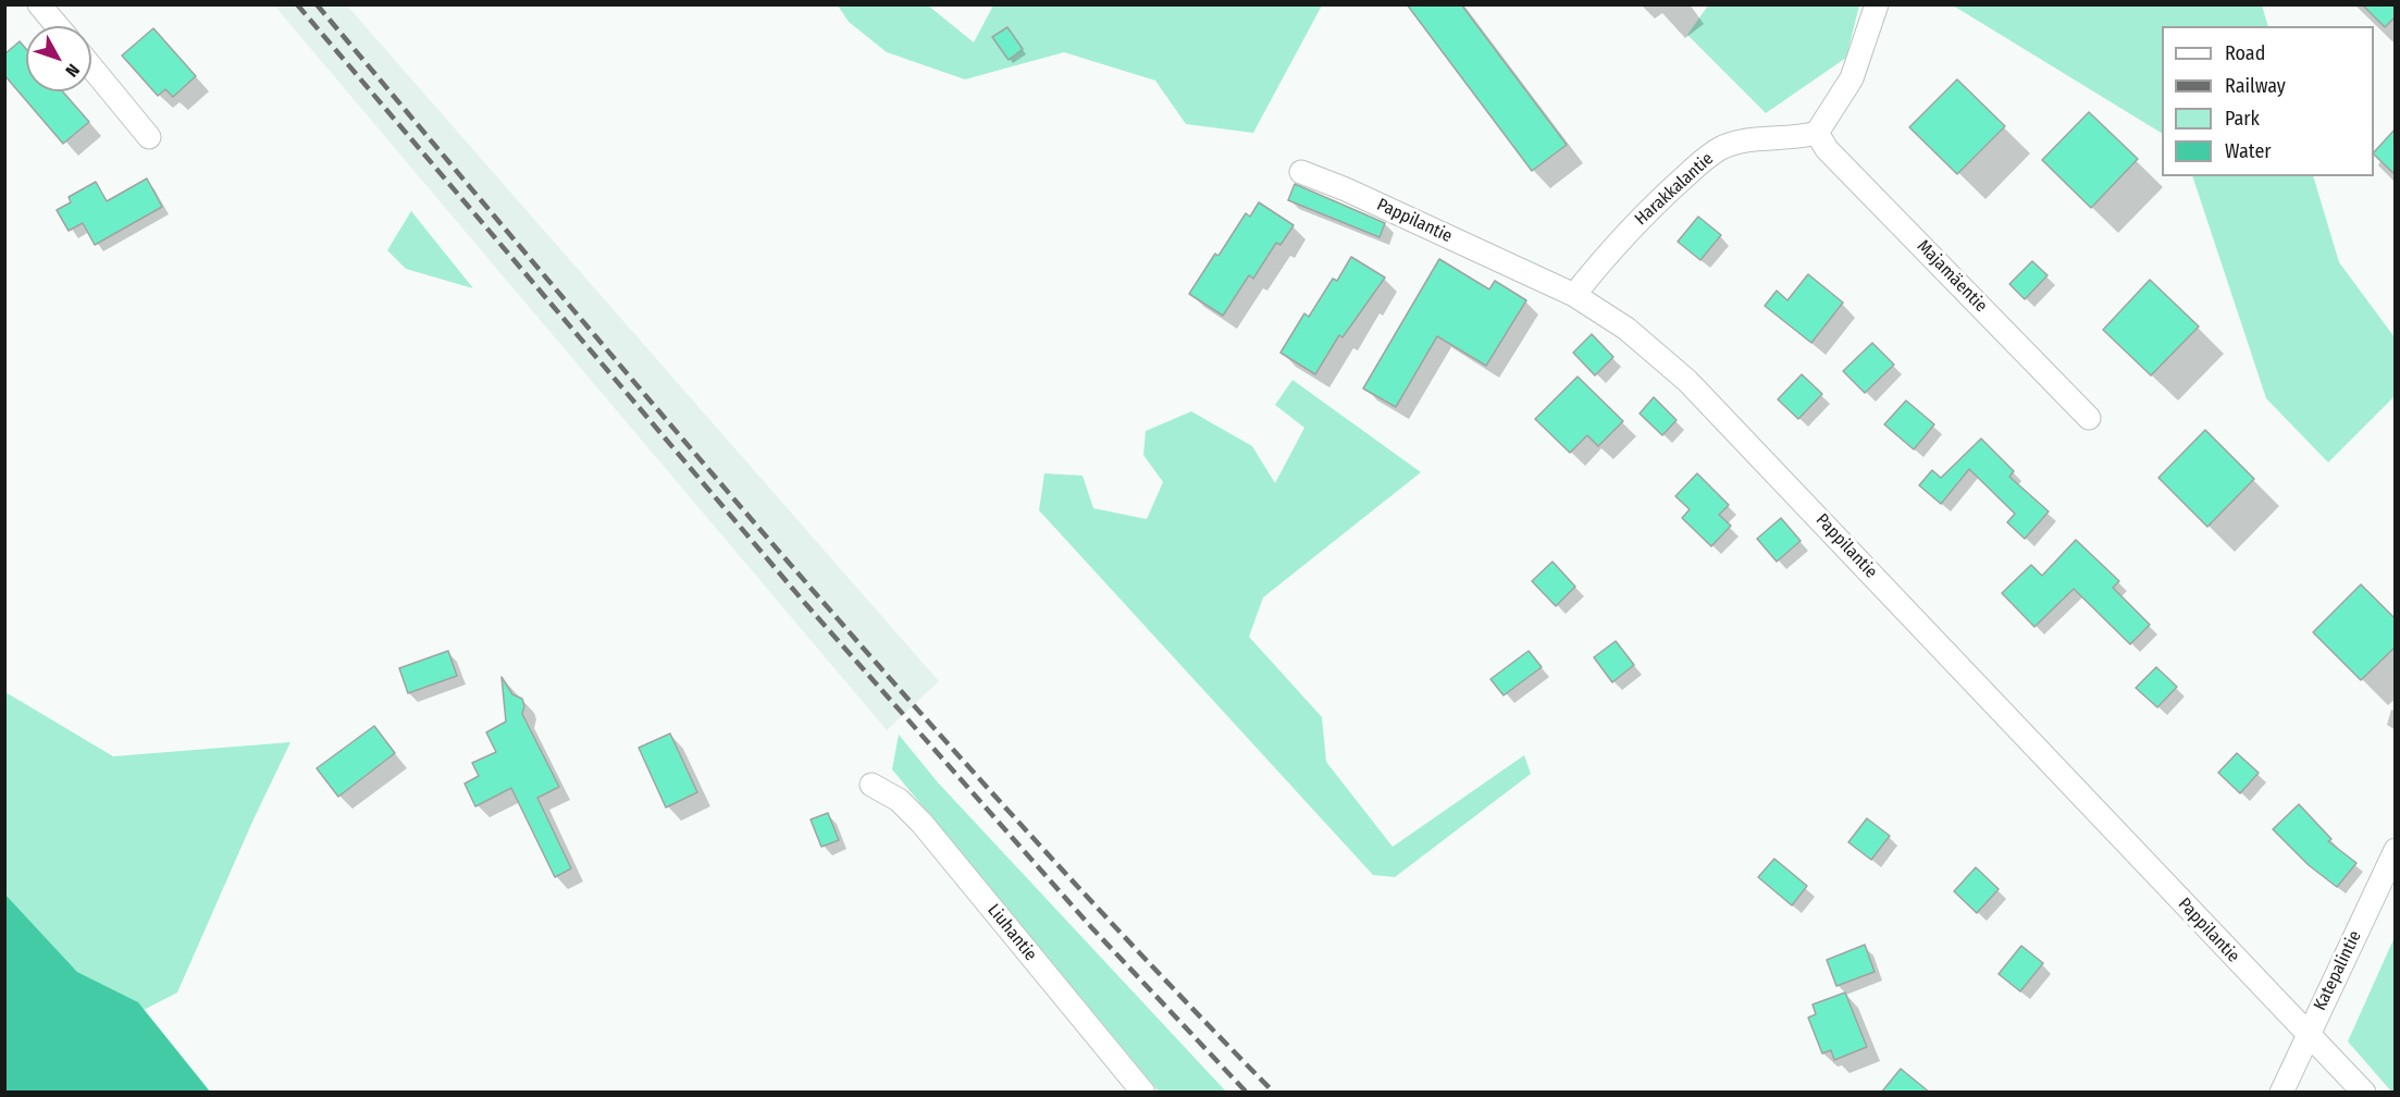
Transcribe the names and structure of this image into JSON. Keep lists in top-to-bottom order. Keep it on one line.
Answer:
{"streets":{"street":["Harakkalantie","Pappilantie","Majamäentie","Liuhantie","Katepalintie"]},"crossings":[["Harakkalantie","Pappilantie"],["Harakkalantie","Majamäentie"],["Pappilantie","Katepalintie"]],"legend":["Road","Railway","Park","Water"],"north":"bottom right"}
